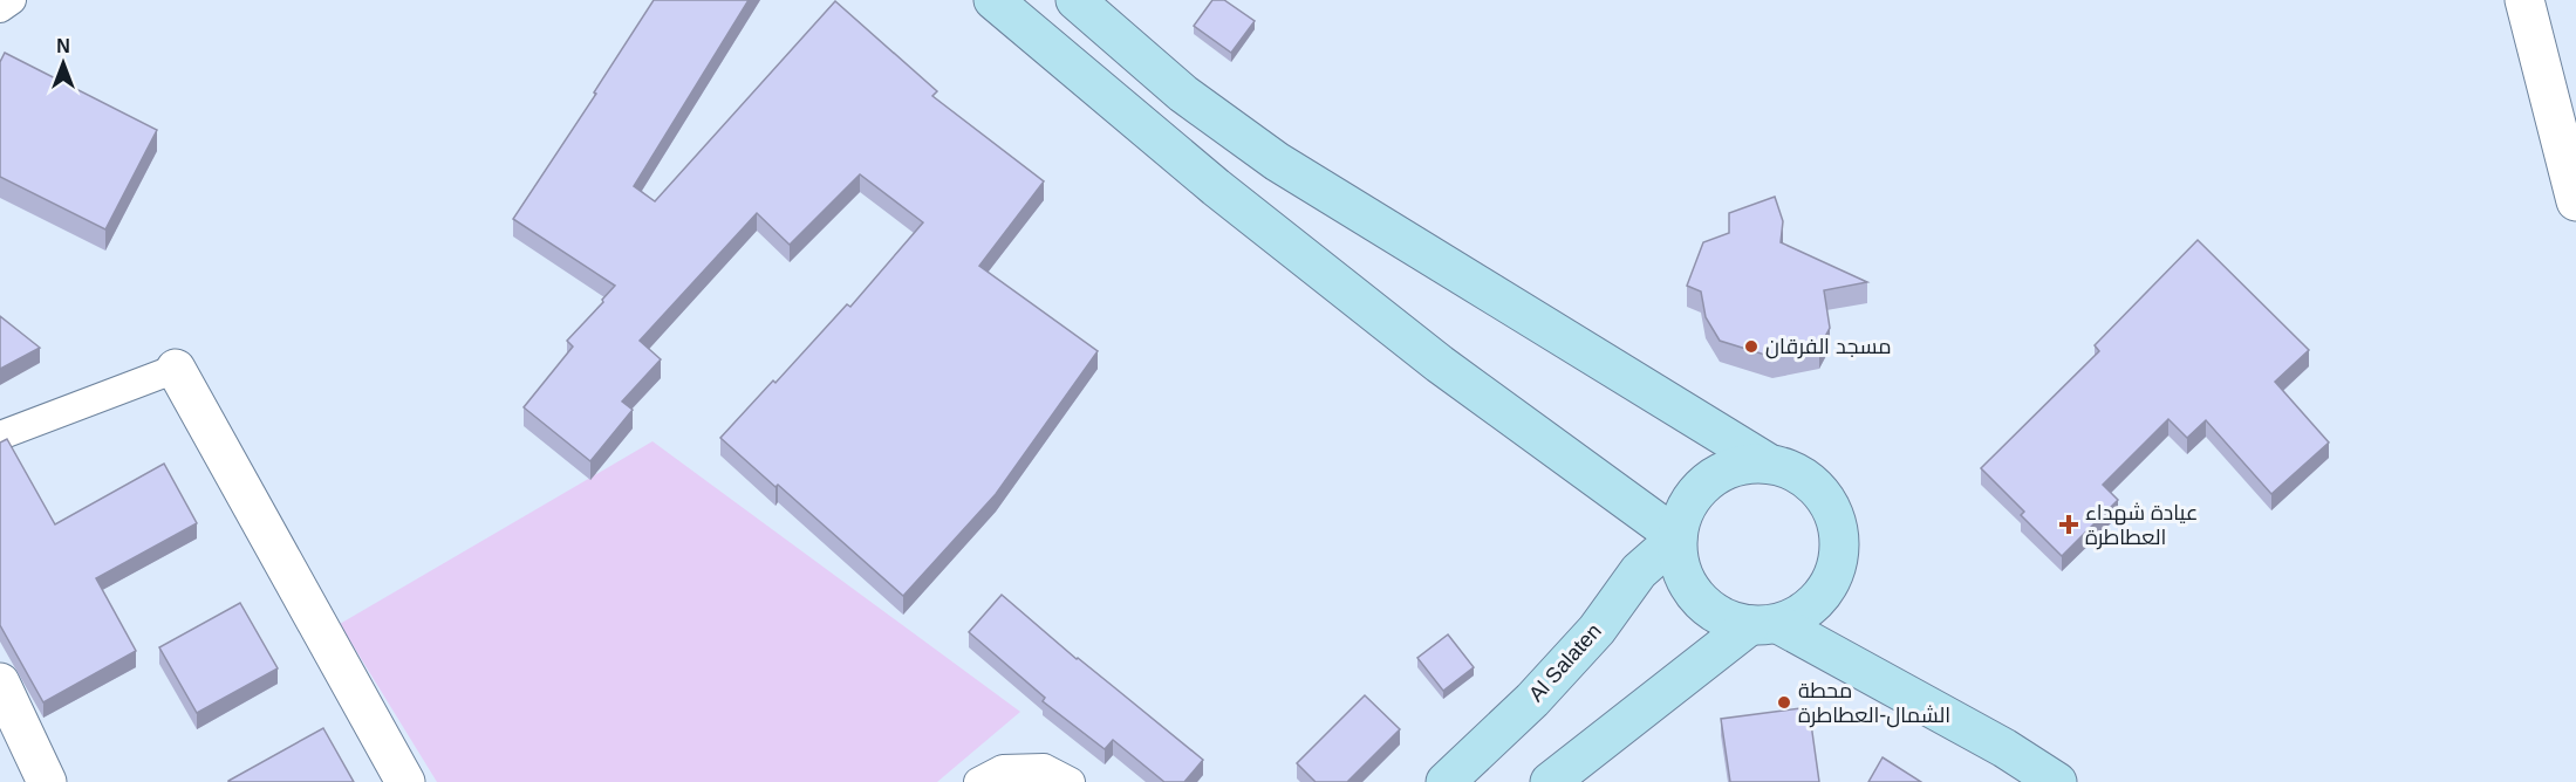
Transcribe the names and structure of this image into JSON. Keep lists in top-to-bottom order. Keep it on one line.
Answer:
{"streets":{"main road":["Al Salaten"]},"places":{"other":["مسجد الفرقان","محطة الشمال-العطاطرة"],"health":["عيادة شهداء العطاطرة"]},"north":"top"}
